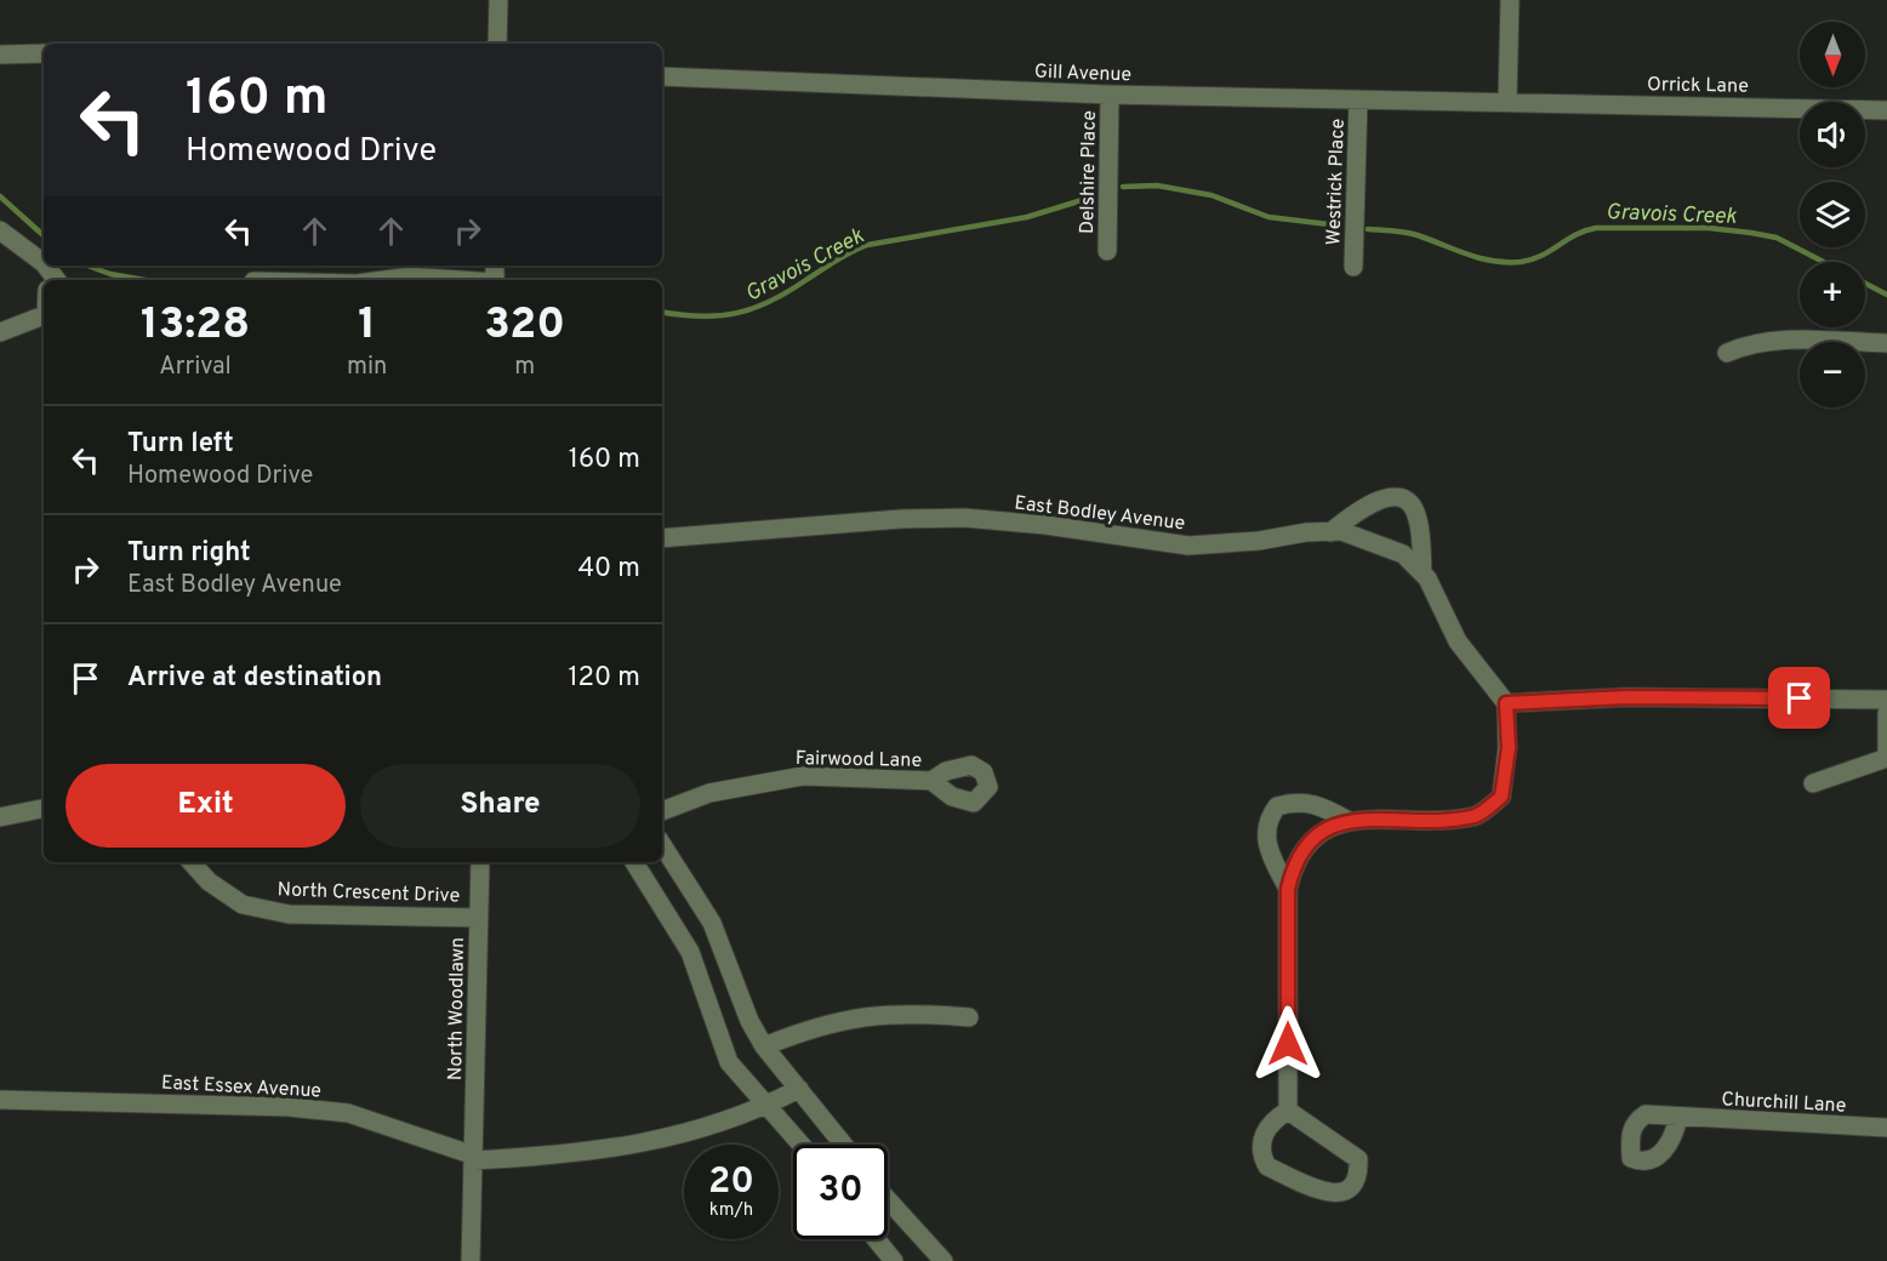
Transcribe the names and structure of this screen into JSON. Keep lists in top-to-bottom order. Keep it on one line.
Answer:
{"streets":{"street":["Gill Avenue","Orrick Lane","Delshire Place","Westrick Place","East Bodley Avenue","Fairwood Lane","North Crescent Drive","North Woodlawn","East Essex Avenue","Churchill Lane"]},"crossings":[["Gill Avenue","Orrick Lane"],["Gill Avenue","Delshire Place"],["Gill Avenue","Westrick Place"],["North Crescent Drive","North Woodlawn"],["North Woodlawn","East Essex Avenue"]],"water":["Gravois Creek"],"north":"bottom","page":{"map_buttons":["+","−"],"turn":["160 m","Homewood Drive"],"eta":["13:28","Arrival","1","min","320","m"],"list":[{"name":"Turn left","note":"Homewood Drive","value":"160 m"},{"name":"Turn right","note":"East Bodley Avenue","value":"40 m"},{"name":"Arrive at destination","value":"120 m"}],"buttons":["Exit","Share"],"speed":"20 km/h","limit":"30"}}
